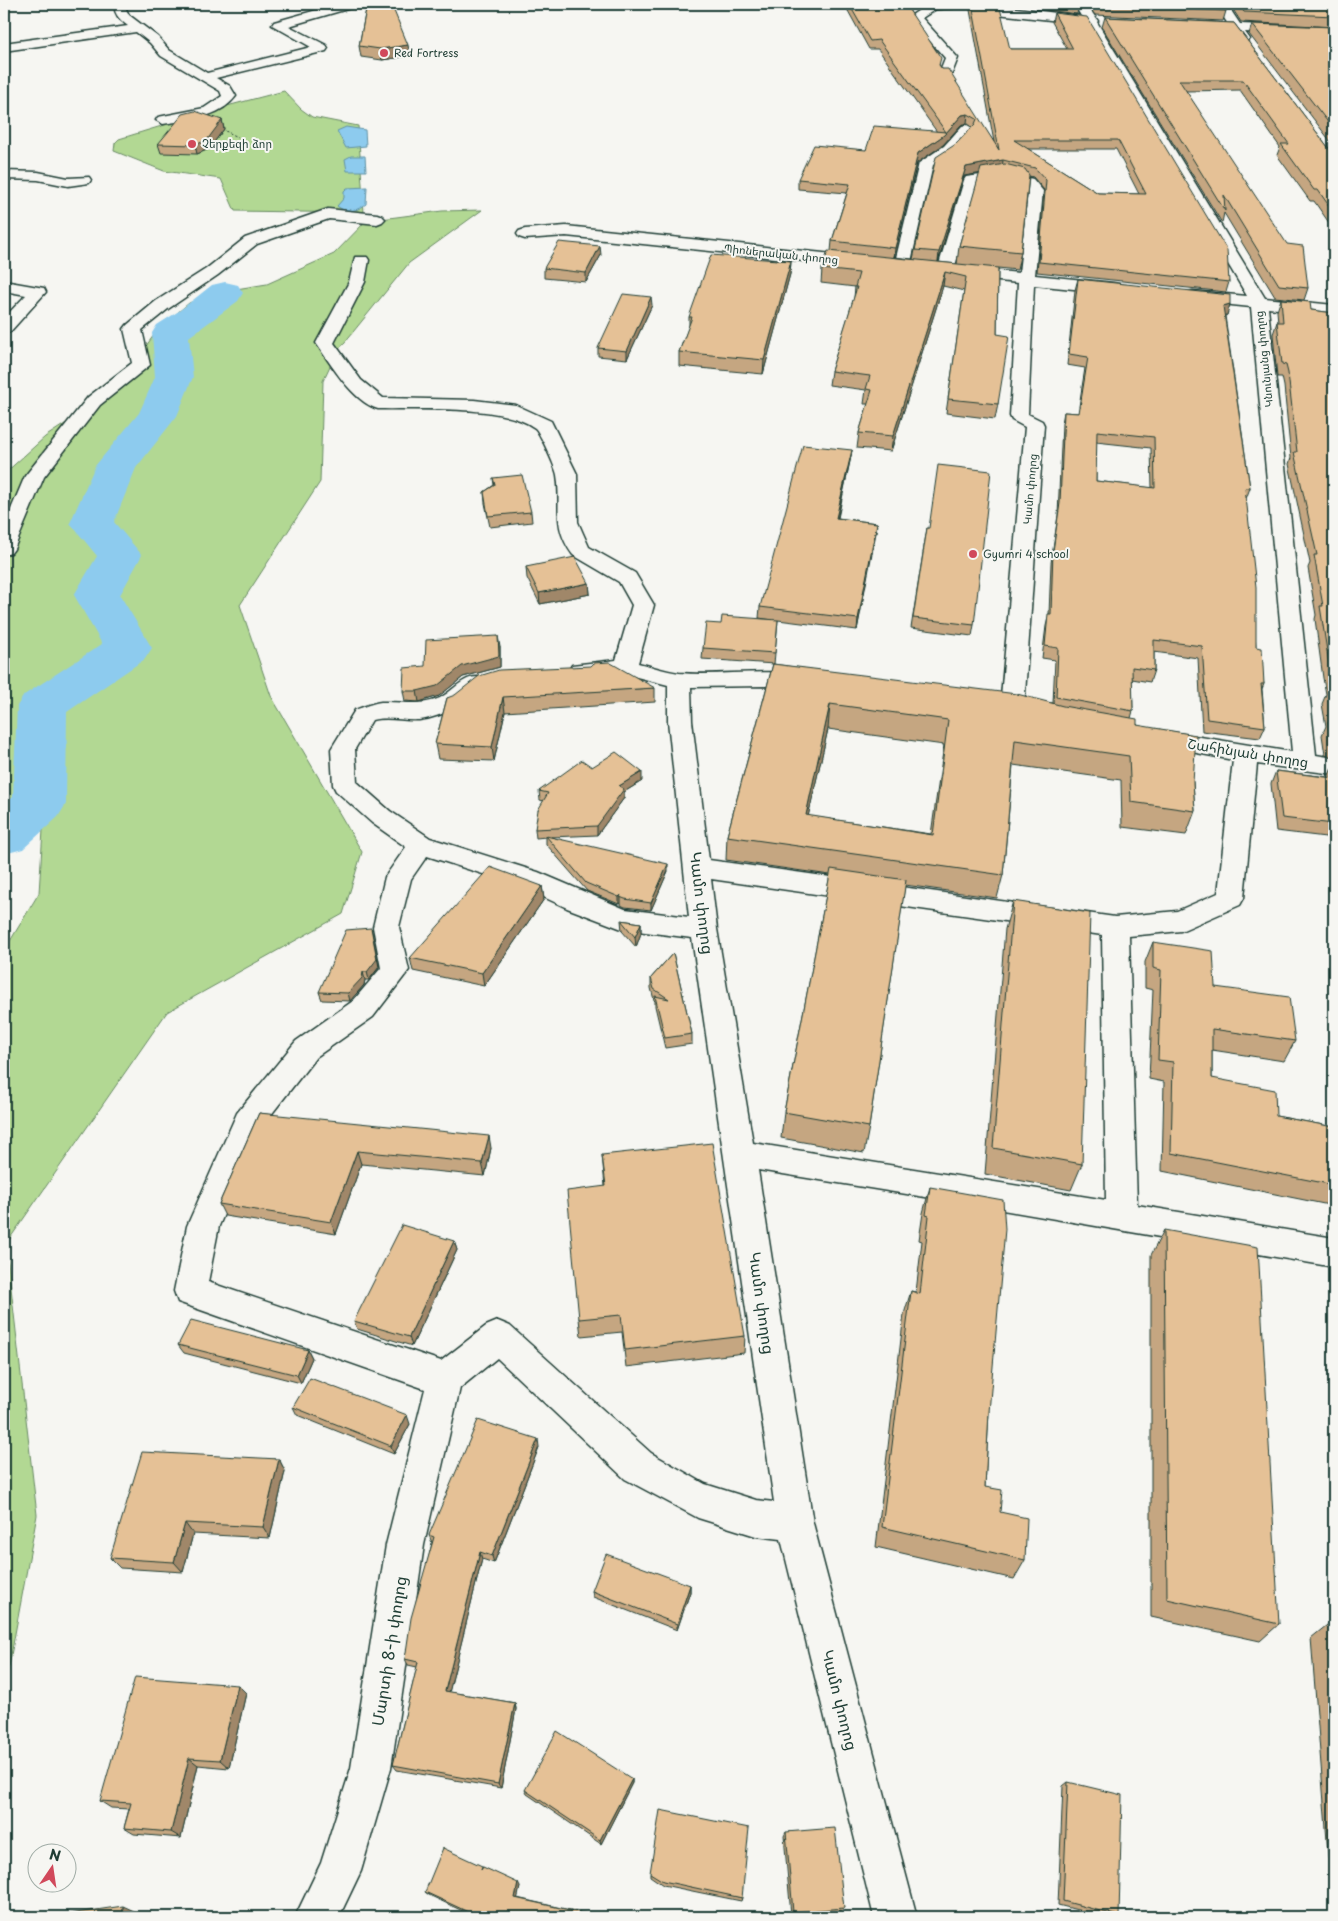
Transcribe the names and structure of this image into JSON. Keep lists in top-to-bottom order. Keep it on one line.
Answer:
{"streets":{"street":["Պիոներական փողոց","Կնունյանց փողոց","Կամո փողոց","Շահինյան փողոց","Մարտի 8-ի փողոց"]},"crossings":[["Պիոներական փողոց","Կամո փողոց"],["Կնունյանց փողոց","Շահինյան փողոց"]],"places":["Red Fortress","Չերքեզի ձոր","Gyumri 4 school"],"north":"top"}
